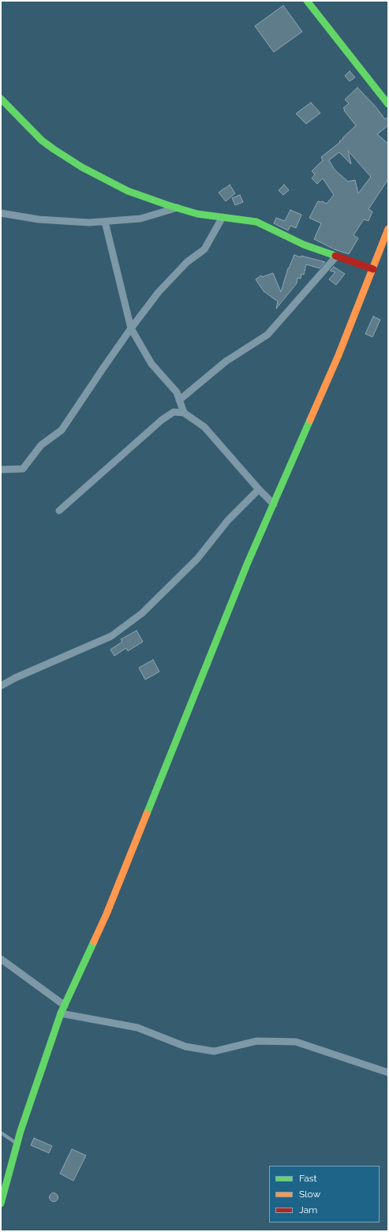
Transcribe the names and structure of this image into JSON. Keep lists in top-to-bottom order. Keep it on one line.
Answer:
{"legend":["Fast","Slow","Jam"]}
